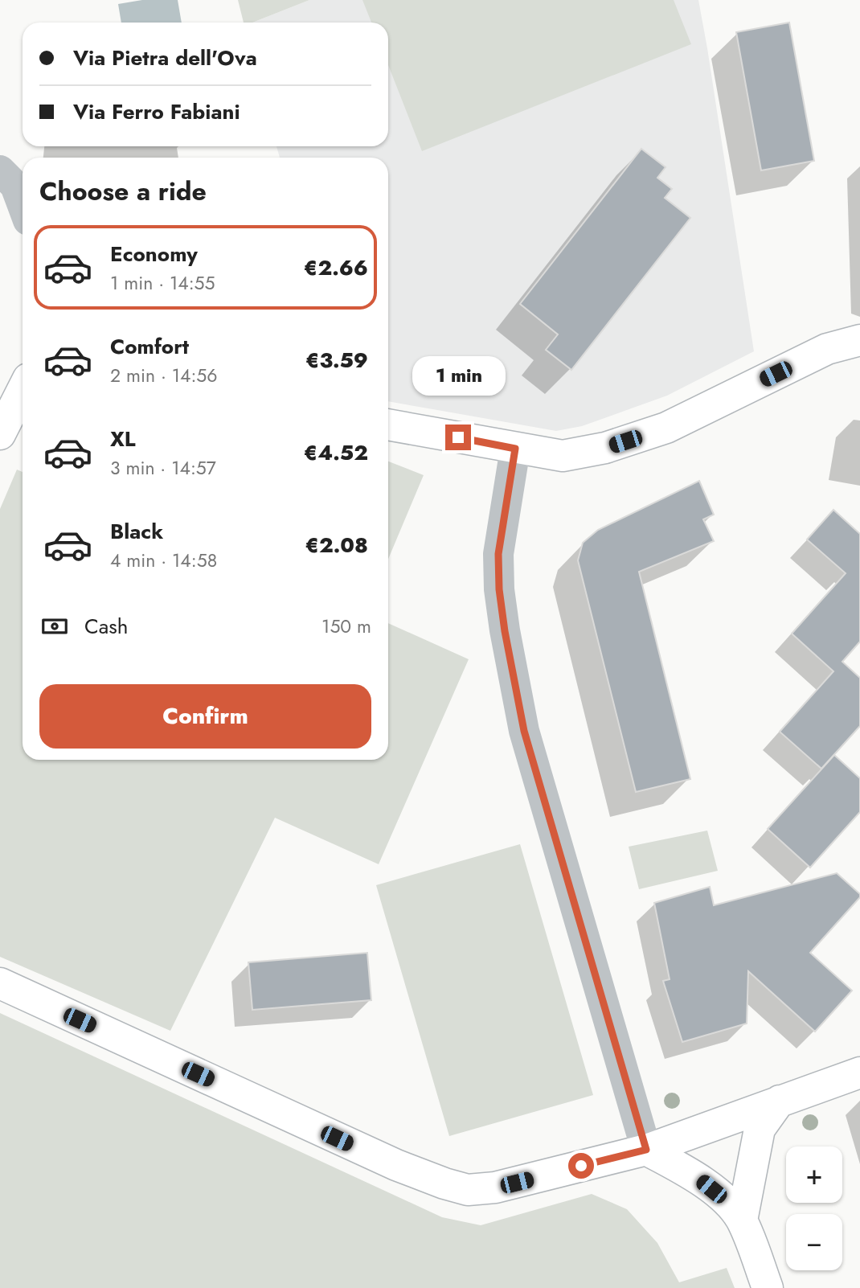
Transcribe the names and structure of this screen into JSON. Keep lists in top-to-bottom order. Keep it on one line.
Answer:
{"page":{"banner":["Via Pietra dell'Ova","Via Ferro Fabiani"],"heading":"Choose a ride","list":[{"name":"Economy","note":"1 min · 14:55","value":"€2.66"},{"name":"Comfort","note":"2 min · 14:56","value":"€3.59"},{"name":"XL","note":"3 min · 14:57","value":"€4.52"},{"name":"Black","note":"4 min · 14:58","value":"€2.08"}],"bubble":"1 min","pay":["Cash","150 m"],"buttons":"Confirm","map_buttons":["+","−"]}}
